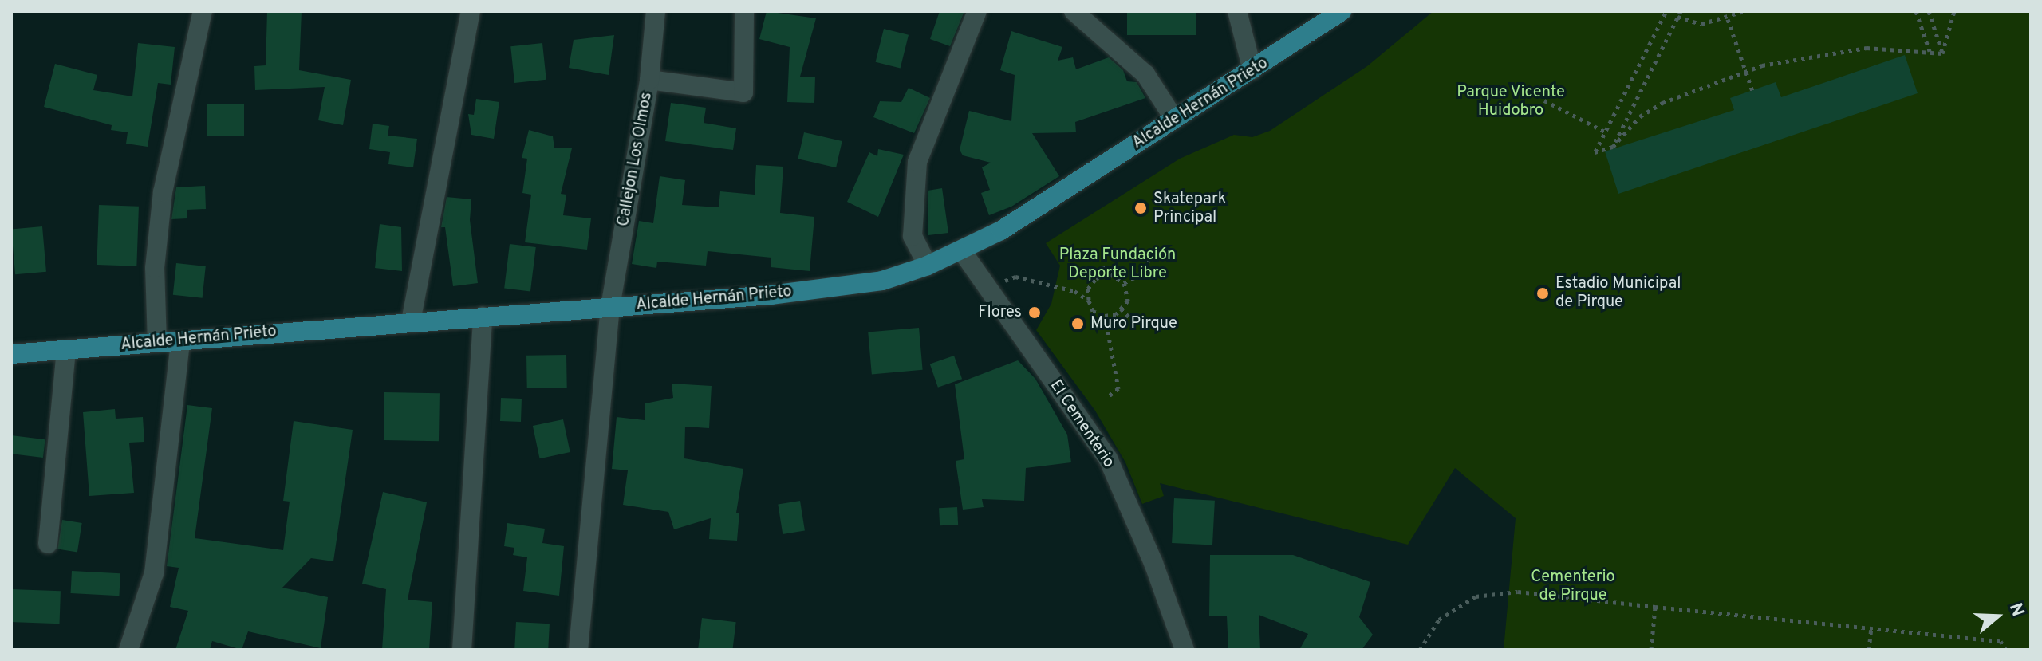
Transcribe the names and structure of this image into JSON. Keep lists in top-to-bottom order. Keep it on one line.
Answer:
{"streets":{"main road":["Alcalde Hernán Prieto"],"street":["Callejon Los Olmos","El Cementerio"]},"crossings":[["Alcalde Hernán Prieto","Callejon Los Olmos"],["Alcalde Hernán Prieto","El Cementerio"]],"parks":["Parque Vicente Huidobro","Plaza Fundación Deporte Libre","Cementerio de Pirque"],"places":["Skatepark Principal","Estadio Municipal de Pirque","Flores","Muro Pirque"],"north":"right"}
